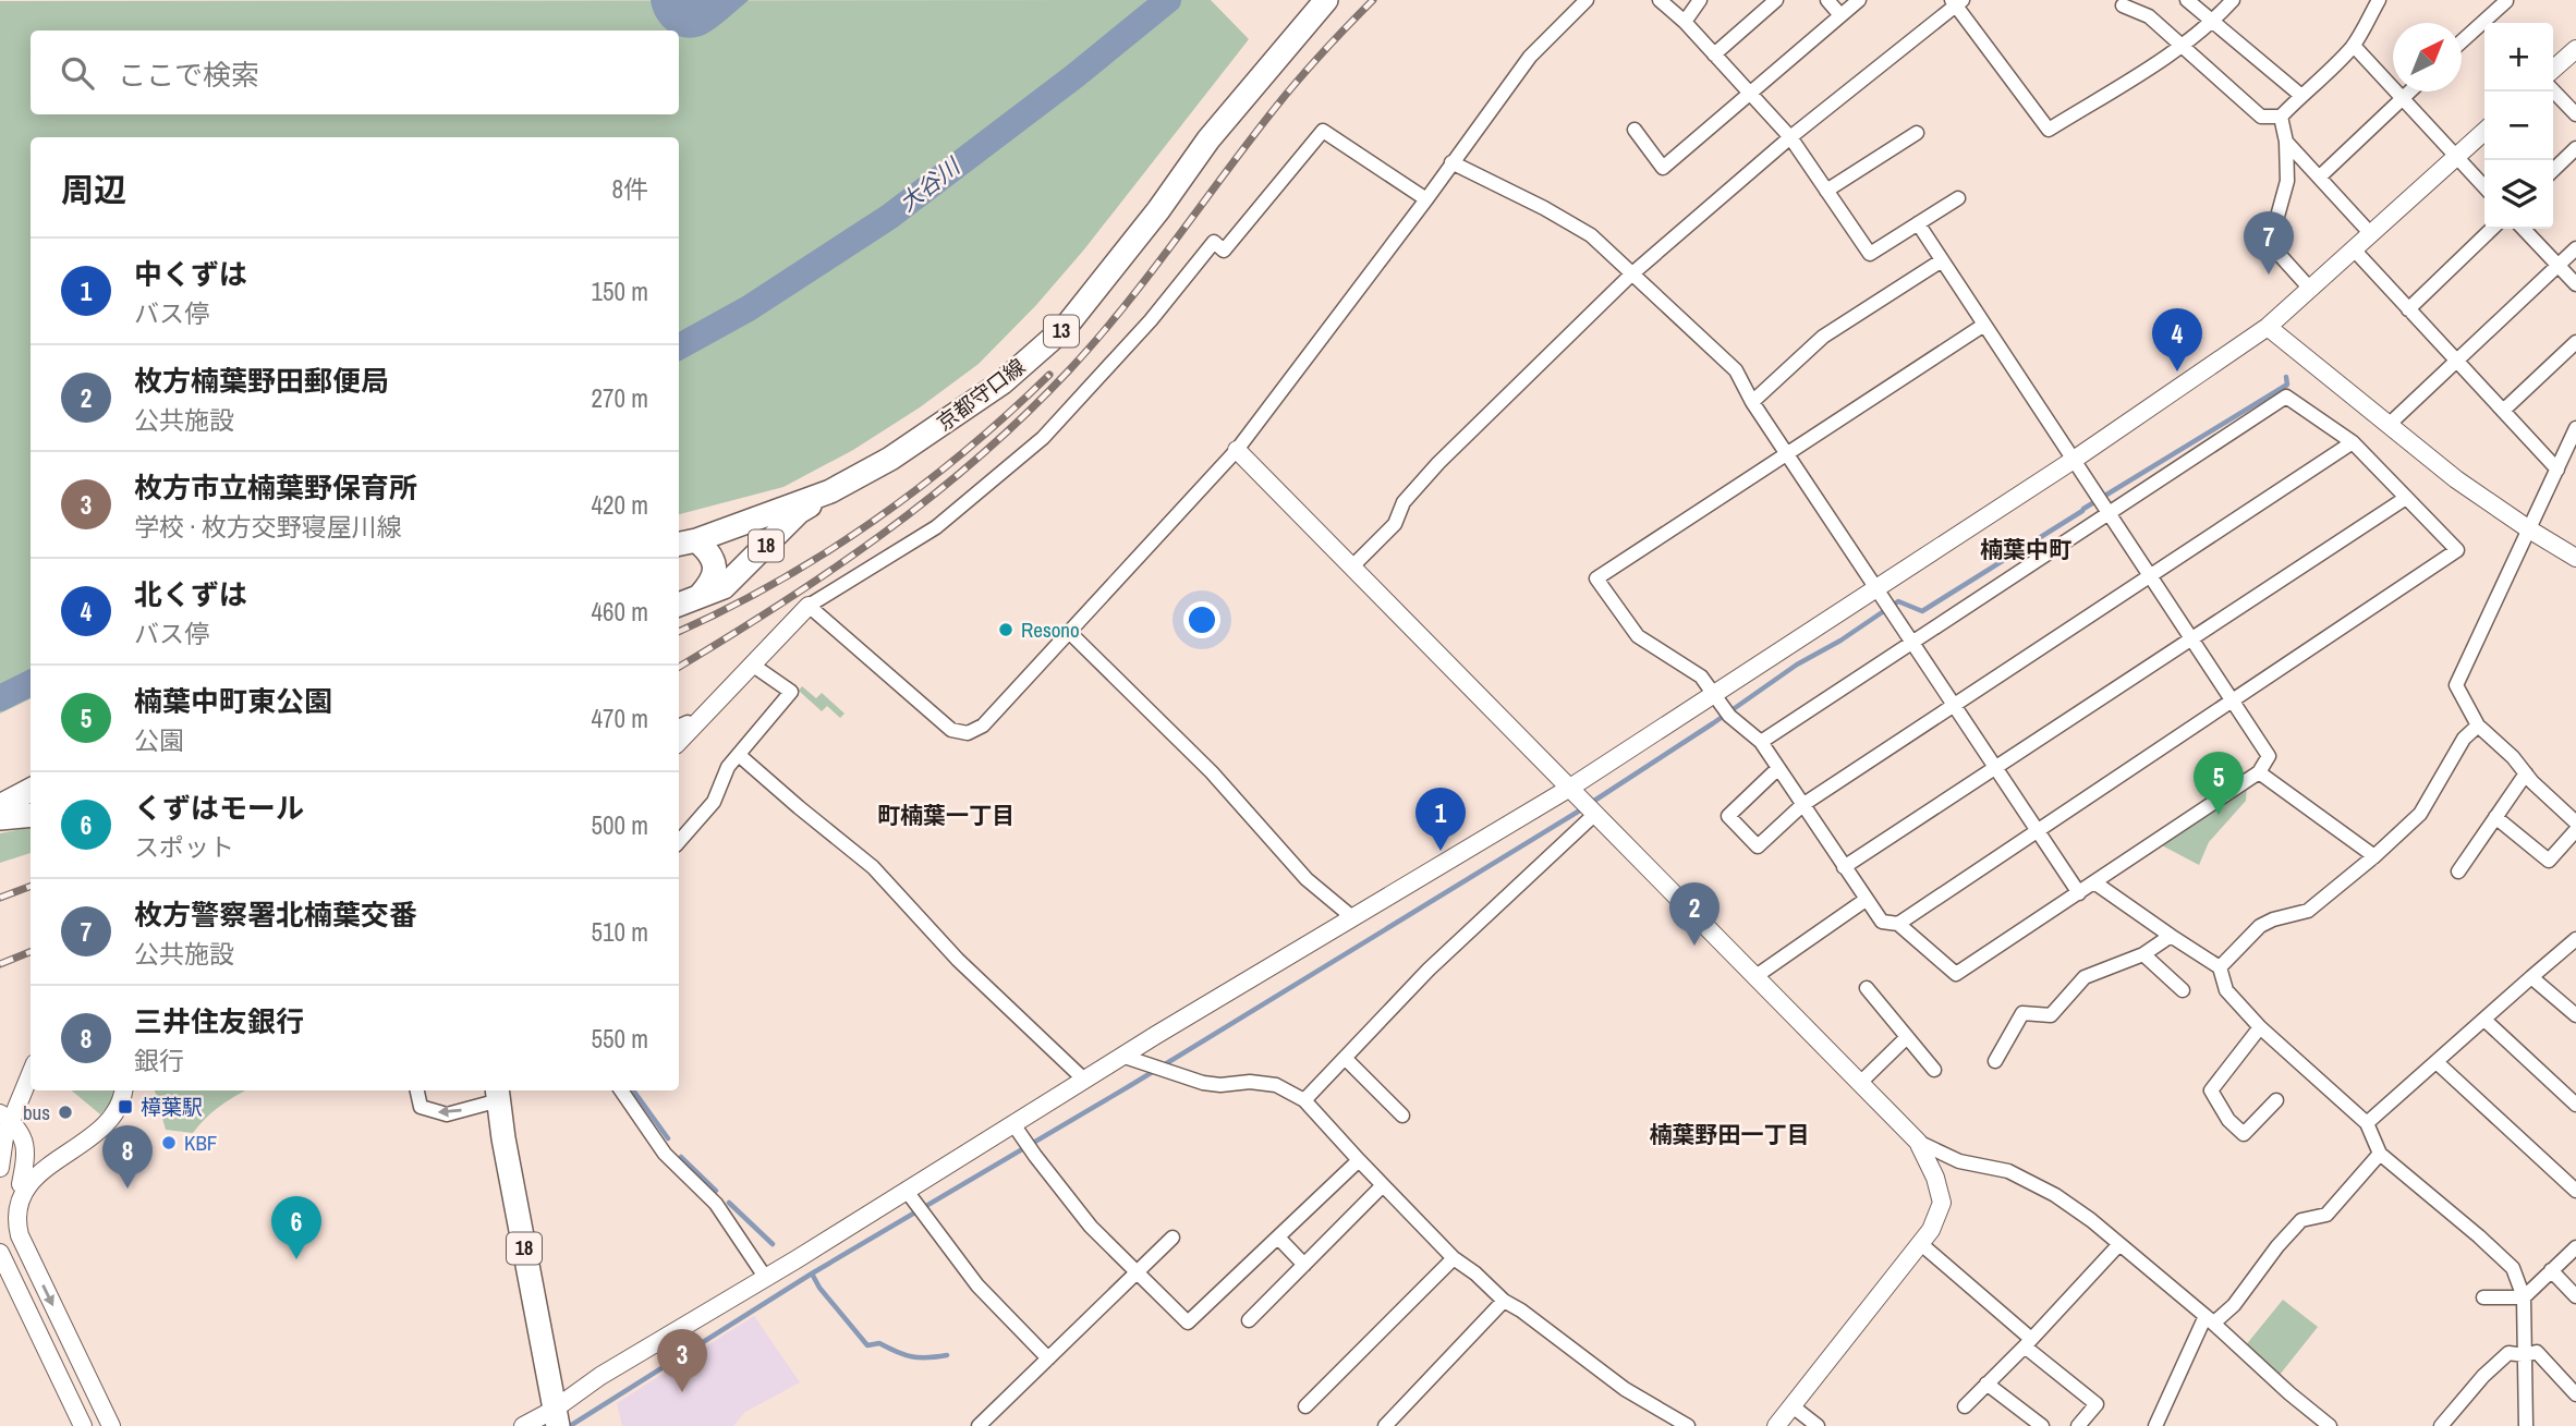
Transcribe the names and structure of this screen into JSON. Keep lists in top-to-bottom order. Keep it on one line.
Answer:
{"streets":{"main road":["13","京都守口線","18"]},"crossings":[["京都守口線","18"]],"districts":["楠葉中町","町楠葉一丁目","楠葉野田一丁目"],"water":["大谷川"],"places":{"other":["Resono","bus","KBF"],"transit":["樟葉駅"]},"north":"top right","page":{"map_buttons":["+","−"],"search":"ここで検索","heading":["周辺","8件"],"pins":["7","4","5","1","2","8","6","3"],"list":[{"mark":"1","name":"中くずは","note":"バス停","value":"150 m"},{"mark":"2","name":"枚方楠葉野田郵便局","note":"公共施設","value":"270 m"},{"mark":"3","name":"枚方市立楠葉野保育所","note":"学校 · 枚方交野寝屋川線","value":"420 m"},{"mark":"4","name":"北くずは","note":"バス停","value":"460 m"},{"mark":"5","name":"楠葉中町東公園","note":"公園","value":"470 m"},{"mark":"6","name":"くずはモール","note":"スポット","value":"500 m"},{"mark":"7","name":"枚方警察署北楠葉交番","note":"公共施設","value":"510 m"},{"mark":"8","name":"三井住友銀行","note":"銀行","value":"550 m"}]}}
